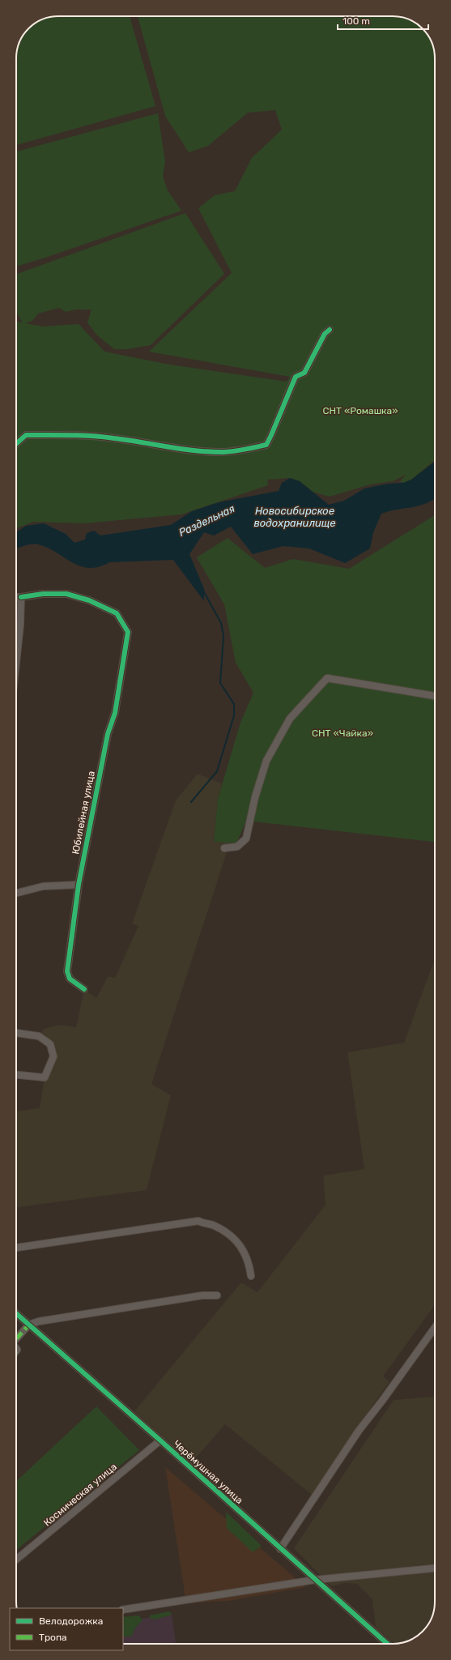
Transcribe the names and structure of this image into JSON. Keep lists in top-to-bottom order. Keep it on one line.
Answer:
{"streets":{"street":["Юбилейная улица","Черёмушная улица","Космическая улица"]},"crossings":[["Черёмушная улица","Космическая улица"]],"water":["Новосибирское водохранилище","Раздельная"],"parks":["СНТ «Ромашка»","СНТ «Чайка»"],"legend":["Велодорожка","Тропа"],"scale_bar":"100 m"}
